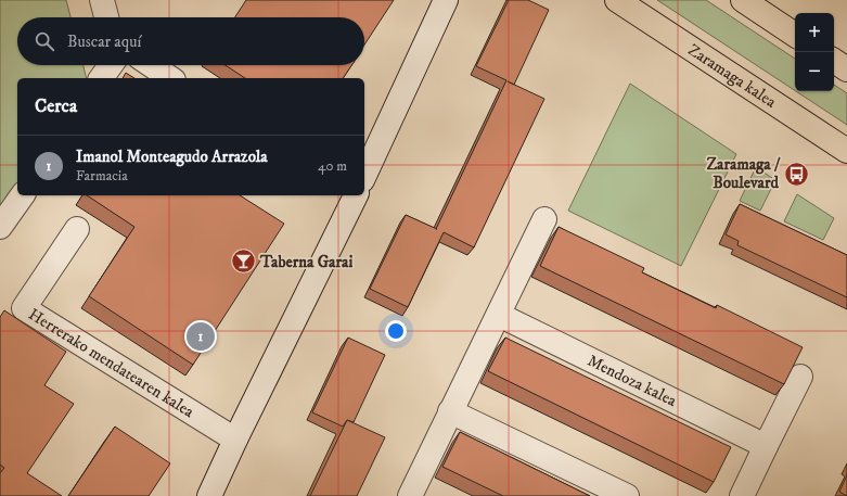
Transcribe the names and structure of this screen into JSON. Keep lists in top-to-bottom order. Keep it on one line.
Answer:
{"streets":{"main road":["Zaramaga kalea"],"street":["Herrerako mendatearen kalea","Mendoza kalea"]},"places":{"bus stop":["Zaramaga / Boulevard"],"bar":["Taberna Garai"]},"page":{"map_buttons":["+","−"],"search":"Buscar aquí","heading":"Cerca","list":[{"mark":"1","name":"Imanol Monteagudo Arrazola","note":"Farmacia","value":"40 m"}],"pins":"1"}}
